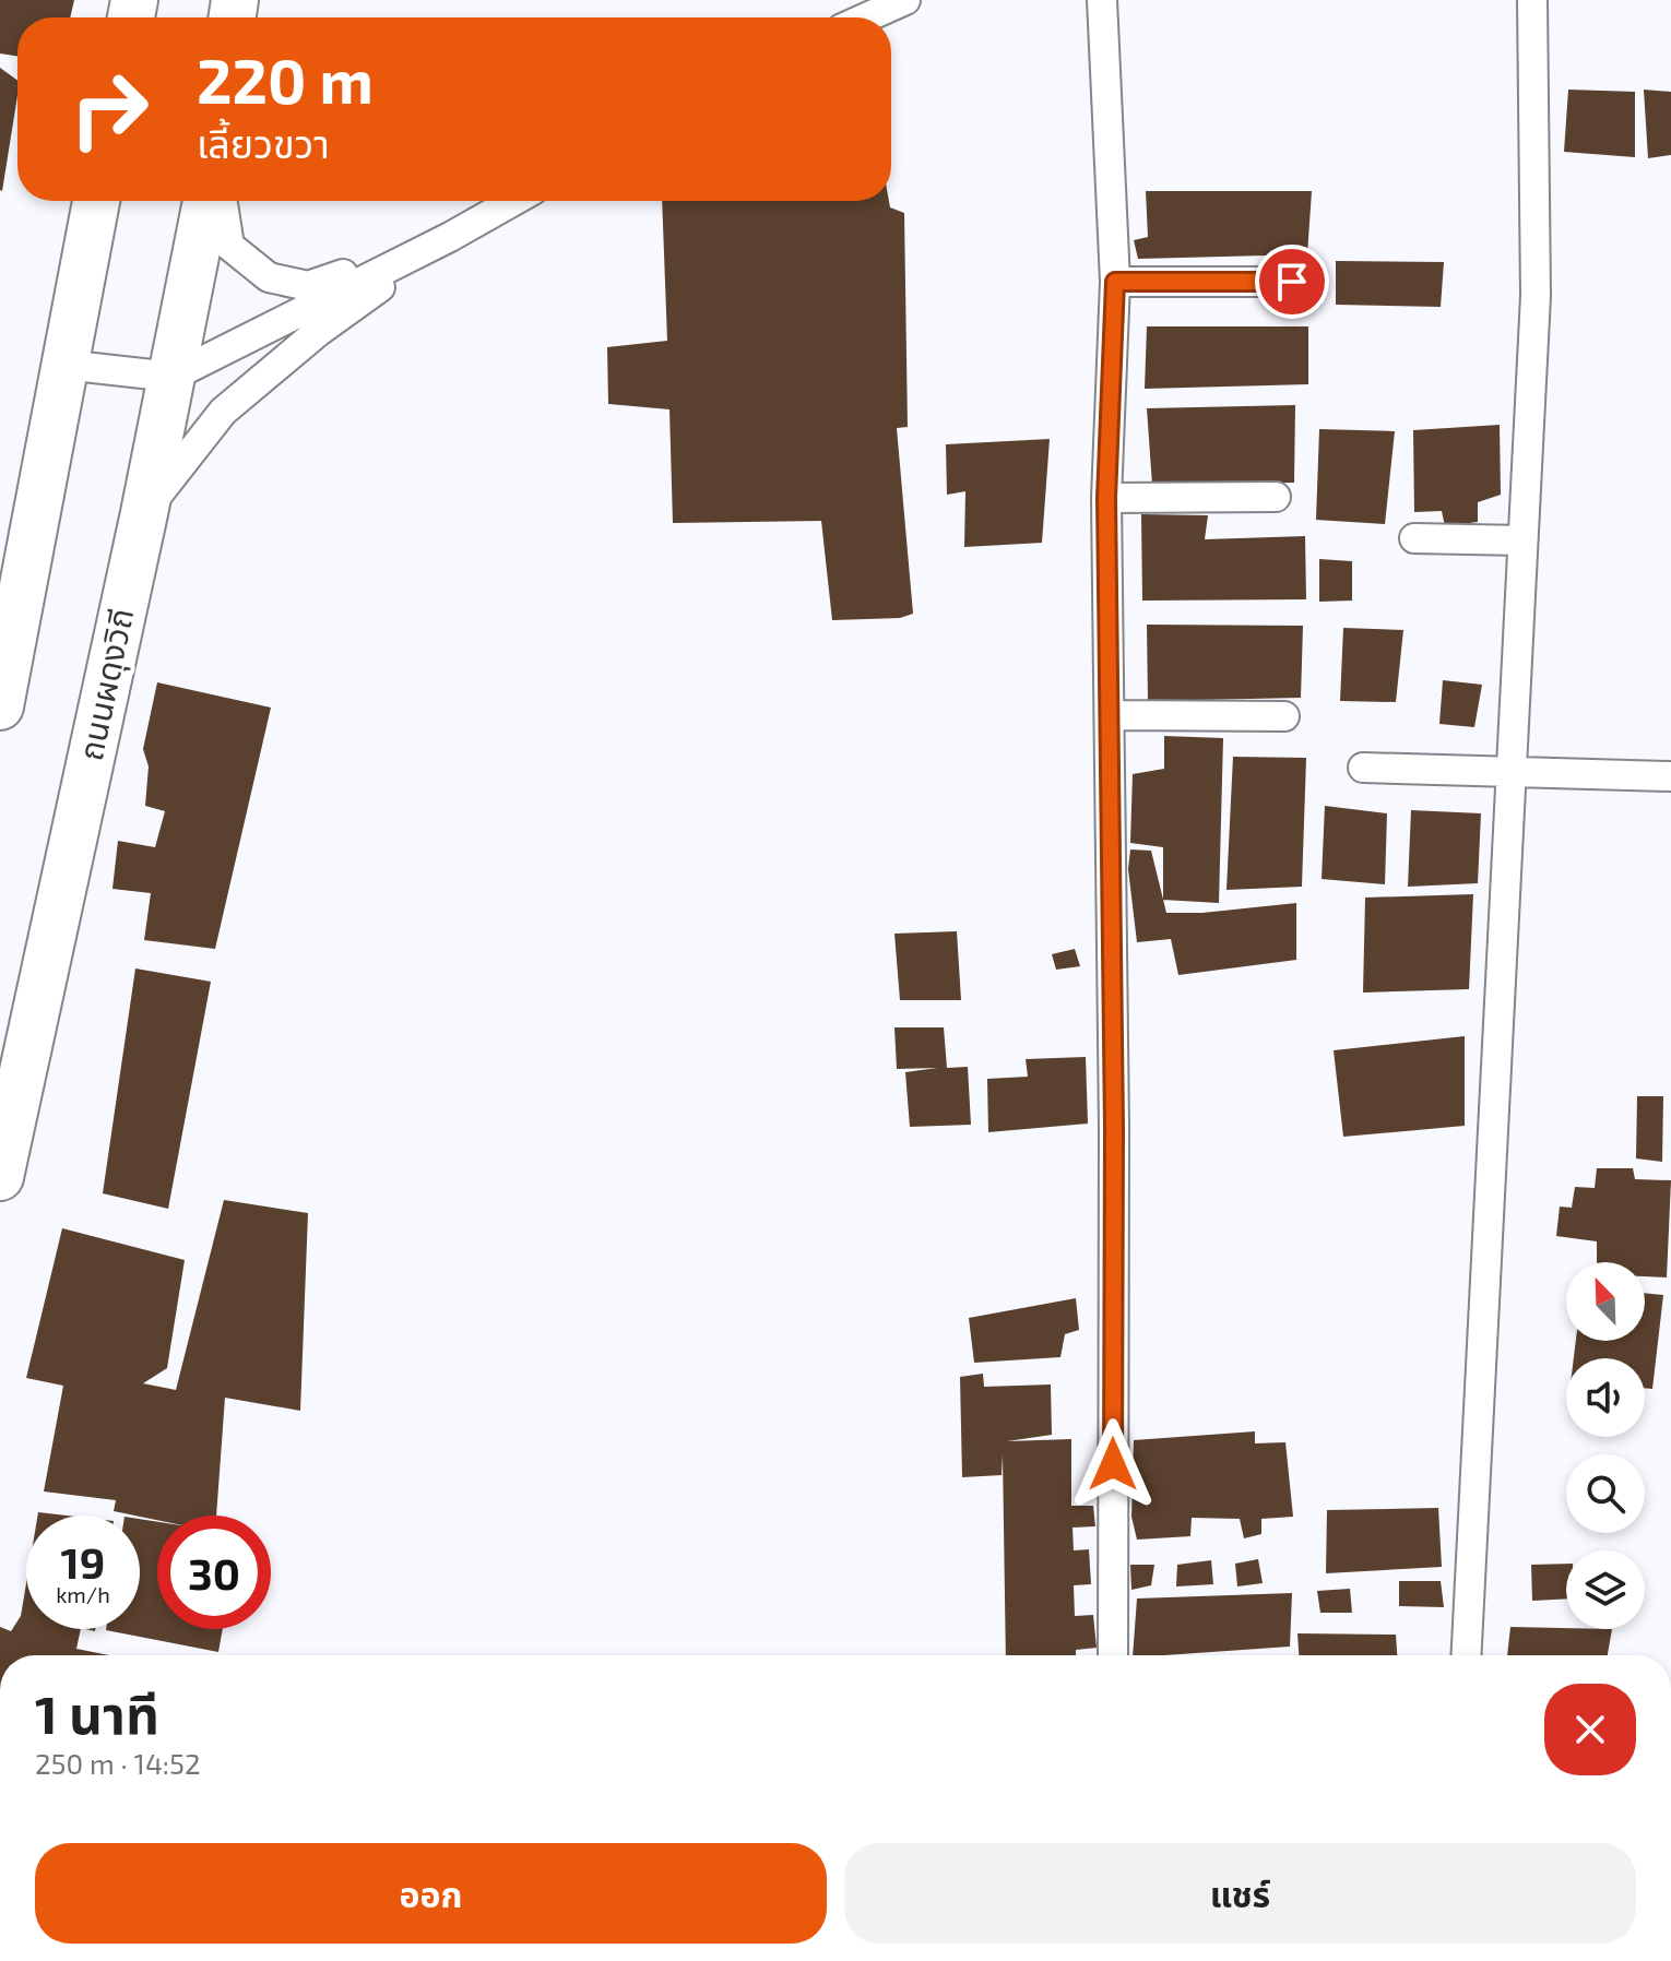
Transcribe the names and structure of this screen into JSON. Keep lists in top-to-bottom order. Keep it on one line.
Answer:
{"streets":{"main road":["ถนนผดุงวิถี"]},"north":"top left","page":{"turn":["220 m","เลี้ยวขวา"],"speed":"19 km/h","limit":"30","heading":["1 นาที","250 m · 14:52"],"buttons":["ออก","แชร์"]}}
